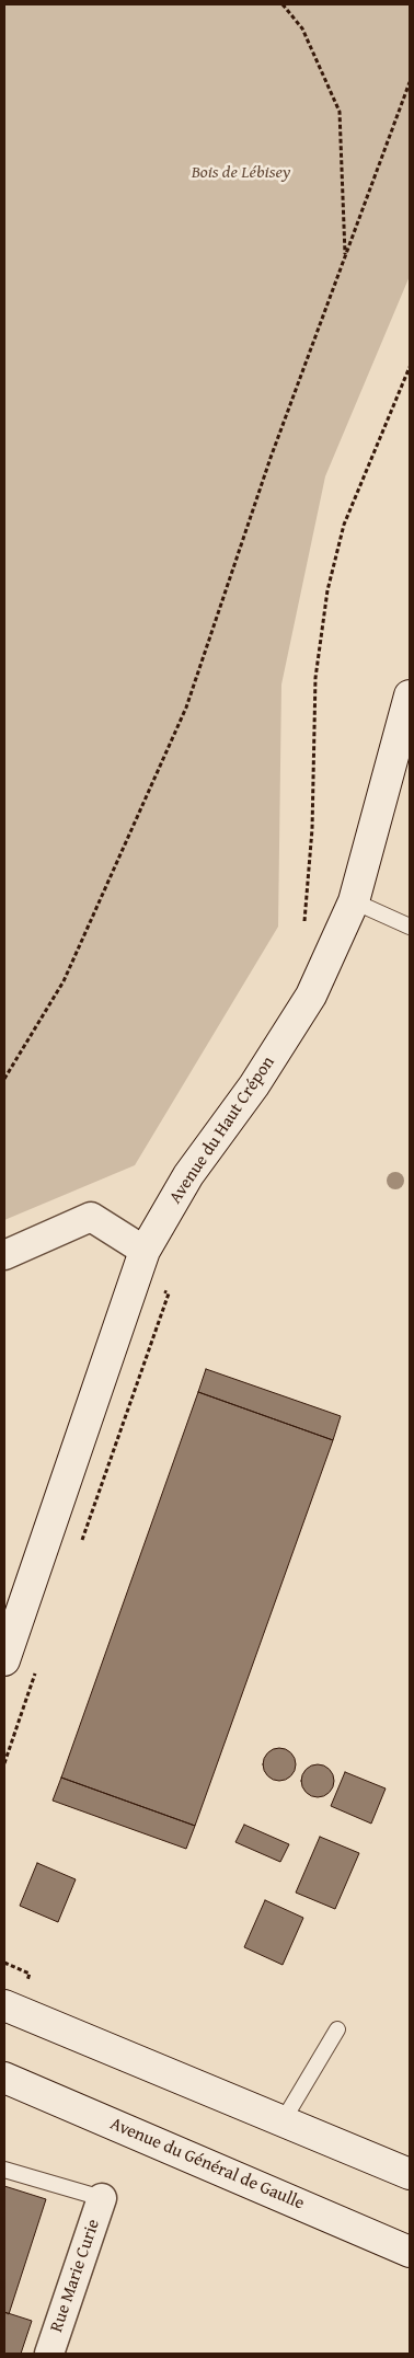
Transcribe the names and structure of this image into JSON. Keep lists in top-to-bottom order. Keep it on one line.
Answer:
{"streets":{"street":["Avenue du Haut Crépon","Avenue du Général de Gaulle","Rue Marie Curie"]},"parks":["Bois de Lébisey"]}
